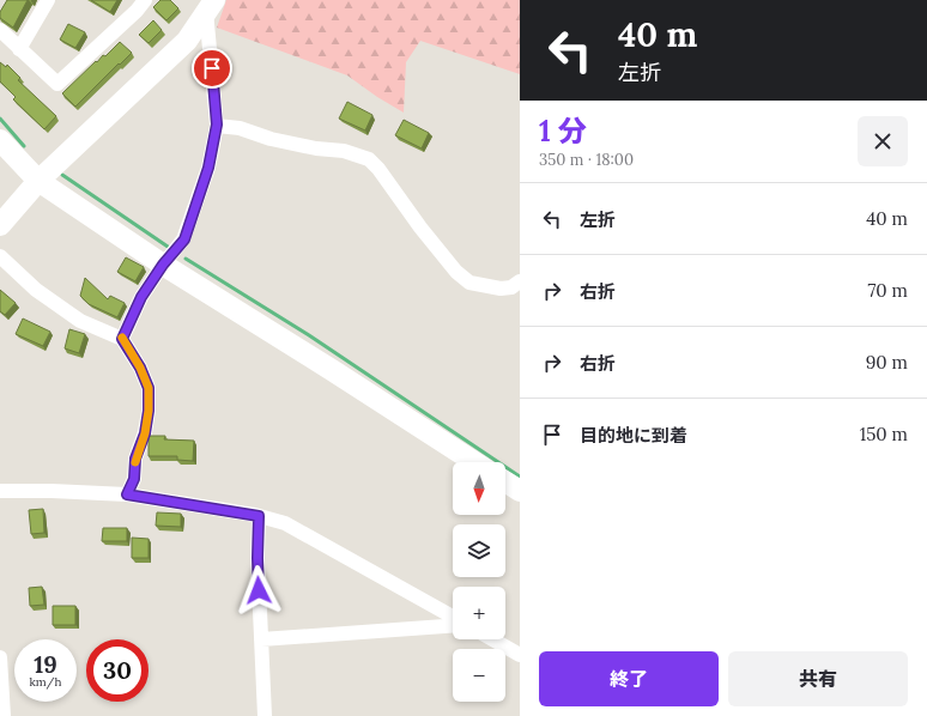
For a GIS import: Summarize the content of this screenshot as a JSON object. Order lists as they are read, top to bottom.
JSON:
{
  "north": "bottom",
  "page": {
    "turn": ["40 m", "左折"],
    "heading": ["1 分", "350 m · 18:00"],
    "list": [
      {
        "name": "左折",
        "value": "40 m"
      },
      {
        "name": "右折",
        "value": "70 m"
      },
      {
        "name": "右折",
        "value": "90 m"
      },
      {
        "name": "目的地に到着",
        "value": "150 m"
      }
    ],
    "map_buttons": ["+", "−"],
    "speed": "19 km/h",
    "limit": "30",
    "buttons": ["終了", "共有"]
  }
}
